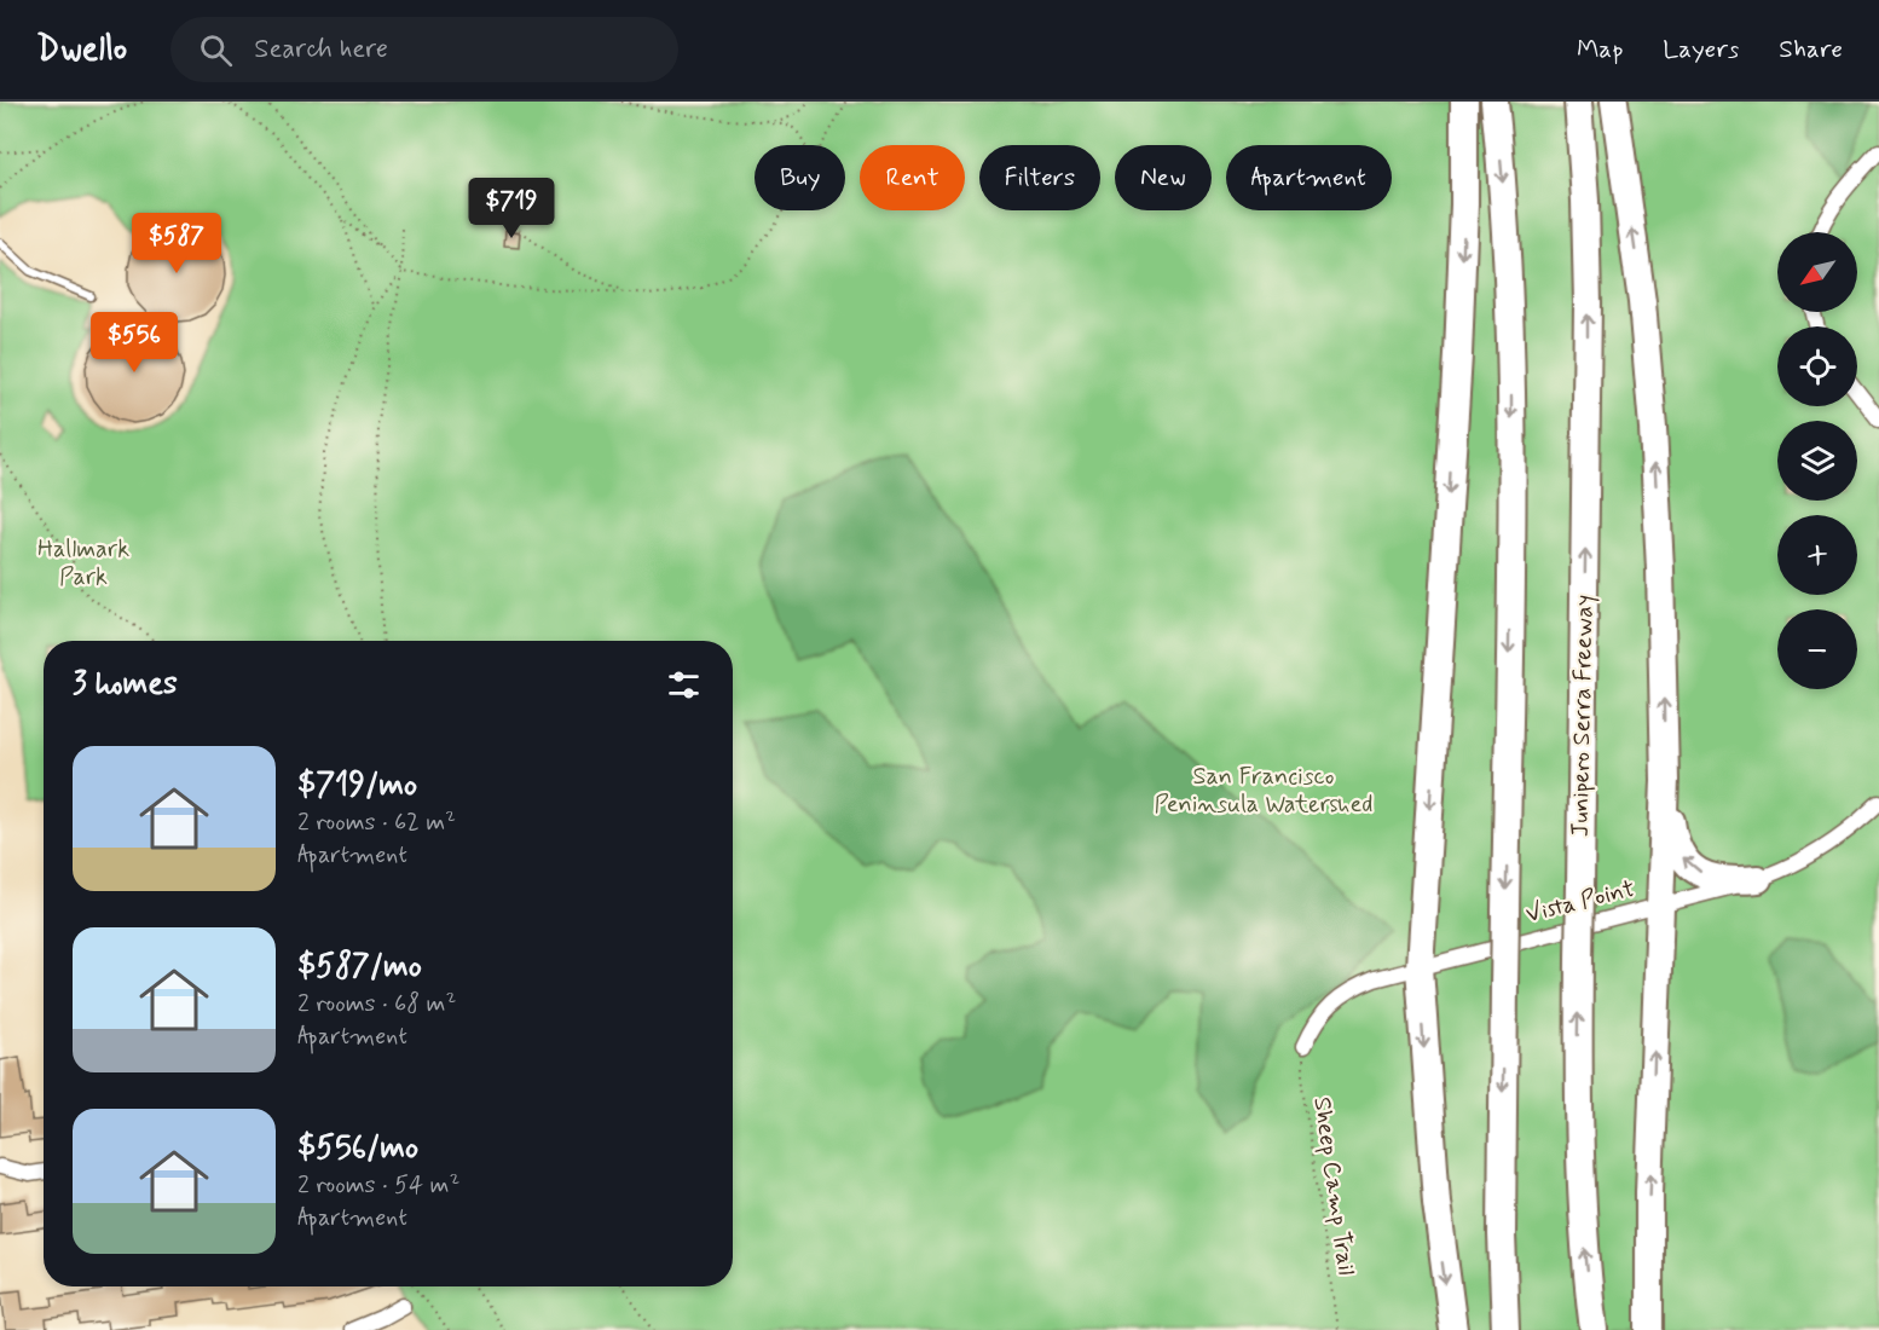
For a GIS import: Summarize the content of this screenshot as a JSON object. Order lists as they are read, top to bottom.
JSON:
{
  "streets": {
    "highway": ["Junipero Serra Freeway"],
    "street": ["Vista Point"],
    "path": ["Sheep Camp Trail"]
  },
  "crossings": [
    ["Vista Point", "Sheep Camp Trail"]
  ],
  "parks": ["Hallmark Park", "San Francisco Peninsula Watershed"],
  "north": "bottom left",
  "page": {
    "header": "Dwello",
    "search": "Search here",
    "nav": ["Map", "Layers", "Share"],
    "chip": [
      "Buy",
      "Rent",
      "Filters",
      "New",
      "Apartment"
    ],
    "price": ["$719", "$587", "$556"],
    "map_buttons": ["+", "−"],
    "heading": "3 homes",
    "list": [
      {
        "name": "$719/mo",
        "note": "2 rooms · 62 m² · Apartment"
      },
      {
        "name": "$587/mo",
        "note": "2 rooms · 68 m² · Apartment"
      },
      {
        "name": "$556/mo",
        "note": "2 rooms · 54 m² · Apartment"
      }
    ]
  }
}
